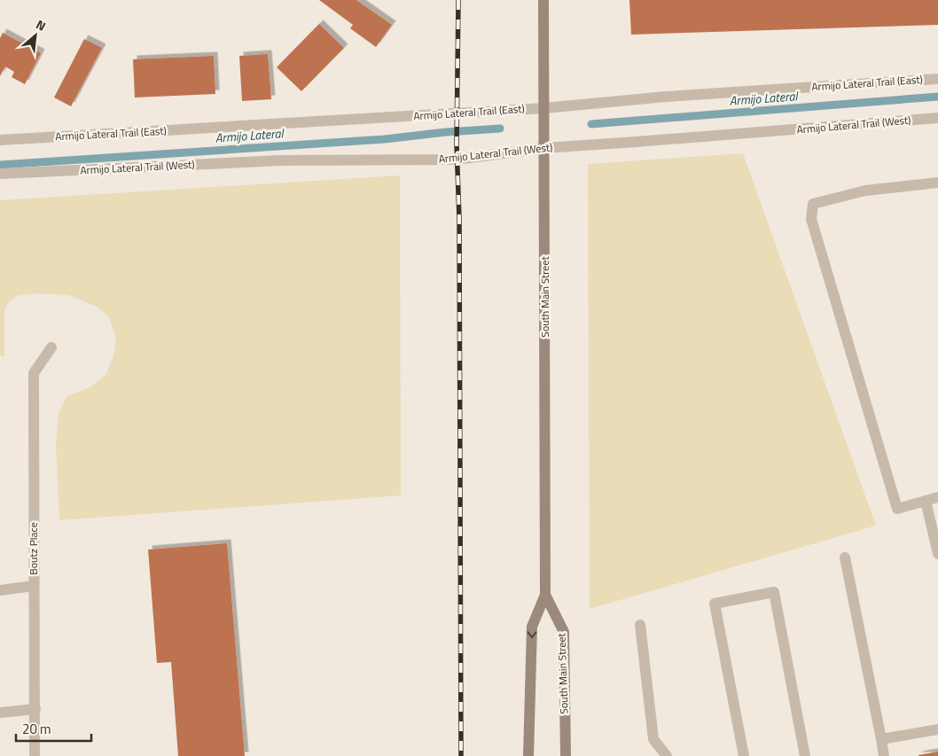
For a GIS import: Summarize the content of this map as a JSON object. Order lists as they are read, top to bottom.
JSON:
{
  "streets": {
    "main road": ["South Main Street"],
    "street": ["Armijo Lateral Trail (East)", "Armijo Lateral Trail (West)", "Boutz Place"]
  },
  "crossings": [
    ["Armijo Lateral Trail (East)", "South Main Street"],
    ["Armijo Lateral Trail (West)", "South Main Street"]
  ],
  "water": ["Armijo Lateral"],
  "scale_bar": "20 m",
  "north": "top right"
}
